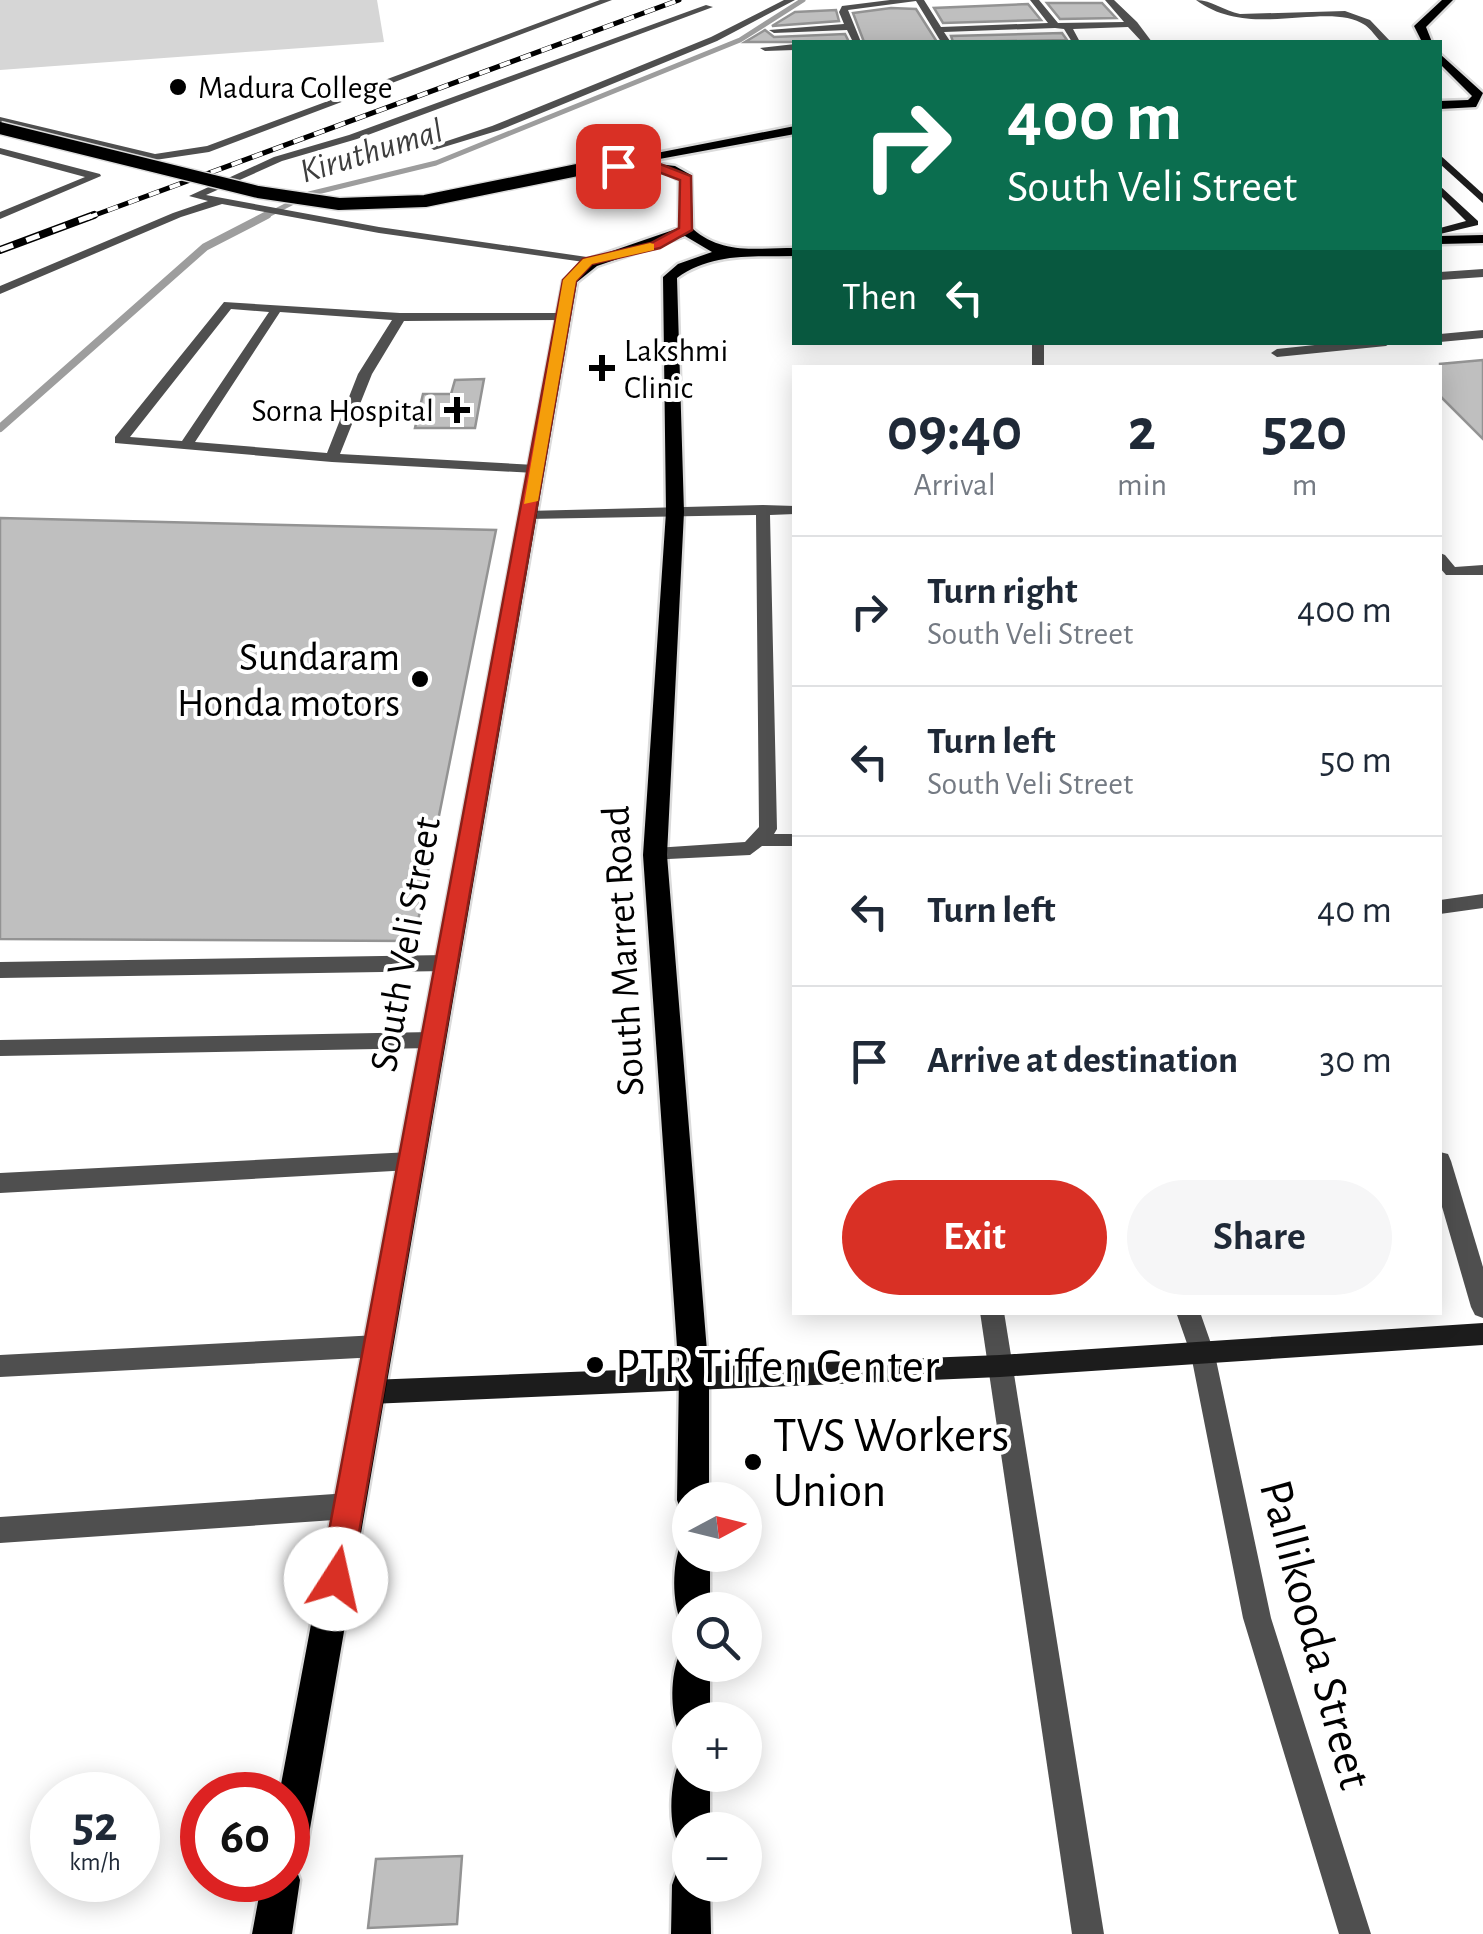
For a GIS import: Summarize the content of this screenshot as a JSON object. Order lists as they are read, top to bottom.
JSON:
{
  "streets": {
    "main road": ["South Veli Street", "South Marret Road"],
    "street": ["Pallikooda Street"]
  },
  "water": ["Kiruthumal"],
  "places": {
    "other": [
      "Madura College",
      "Sundaram Honda motors",
      "PTR Tiffen Center",
      "TVS Workers Union"
    ],
    "health": ["Lakshmi Clinic", "Sorna Hospital"]
  },
  "north": "right",
  "page": {
    "turn": ["400 m", "South Veli Street"],
    "then": "Then",
    "eta": [
      "09:40",
      "Arrival",
      "2",
      "min",
      "520",
      "m"
    ],
    "list": [
      {
        "name": "Turn right",
        "note": "South Veli Street",
        "value": "400 m"
      },
      {
        "name": "Turn left",
        "note": "South Veli Street",
        "value": "50 m"
      },
      {
        "name": "Turn left",
        "value": "40 m"
      },
      {
        "name": "Arrive at destination",
        "value": "30 m"
      }
    ],
    "buttons": ["Exit", "Share"],
    "map_buttons": ["+", "−"],
    "speed": "52 km/h",
    "limit": "60"
  }
}
